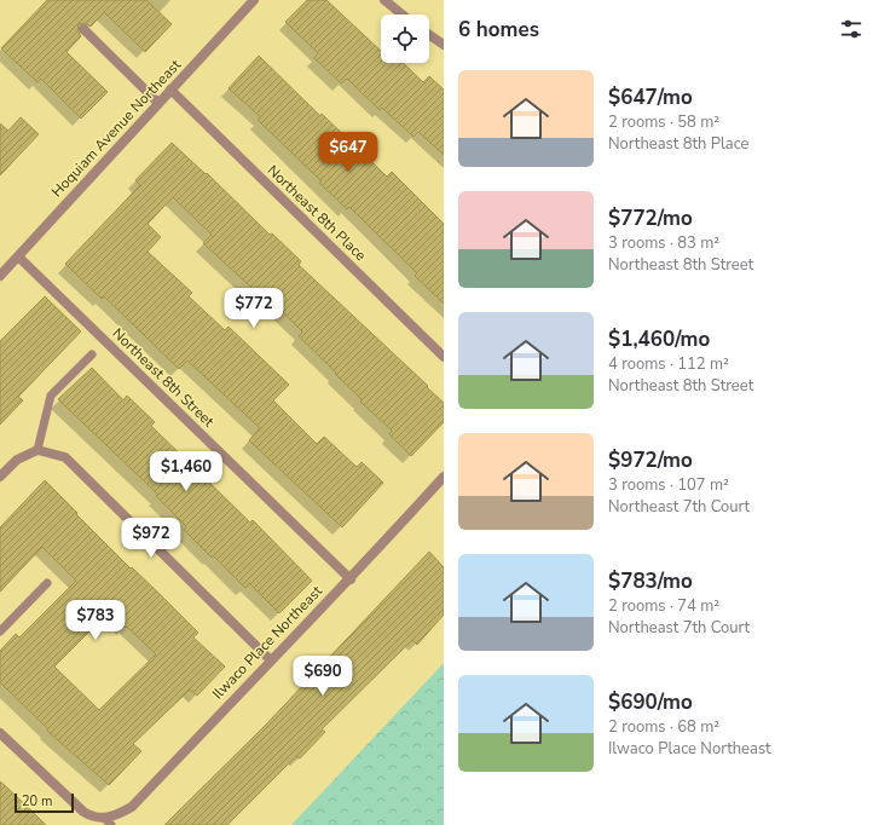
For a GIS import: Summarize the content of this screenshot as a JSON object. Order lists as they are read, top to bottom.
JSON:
{
  "streets": {
    "street": [
      "Hoquiam Avenue Northeast",
      "Northeast 8th Place",
      "Northeast 8th Street",
      "Ilwaco Place Northeast"
    ]
  },
  "crossings": [
    ["Hoquiam Avenue Northeast", "Northeast 8th Place"],
    ["Hoquiam Avenue Northeast", "Northeast 8th Street"],
    ["Northeast 8th Street", "Ilwaco Place Northeast"]
  ],
  "scale_bar": "20 m",
  "page": {
    "heading": "6 homes",
    "list": [
      {
        "name": "$647/mo",
        "note": "2 rooms · 58 m² · Northeast 8th Place"
      },
      {
        "name": "$772/mo",
        "note": "3 rooms · 83 m² · Northeast 8th Street"
      },
      {
        "name": "$1,460/mo",
        "note": "4 rooms · 112 m² · Northeast 8th Street"
      },
      {
        "name": "$972/mo",
        "note": "3 rooms · 107 m² · Northeast 7th Court"
      },
      {
        "name": "$783/mo",
        "note": "2 rooms · 74 m² · Northeast 7th Court"
      },
      {
        "name": "$690/mo",
        "note": "2 rooms · 68 m² · Ilwaco Place Northeast"
      }
    ],
    "price": [
      "$647",
      "$772",
      "$1,460",
      "$972",
      "$783",
      "$690"
    ],
    "scale": "20 m"
  }
}
